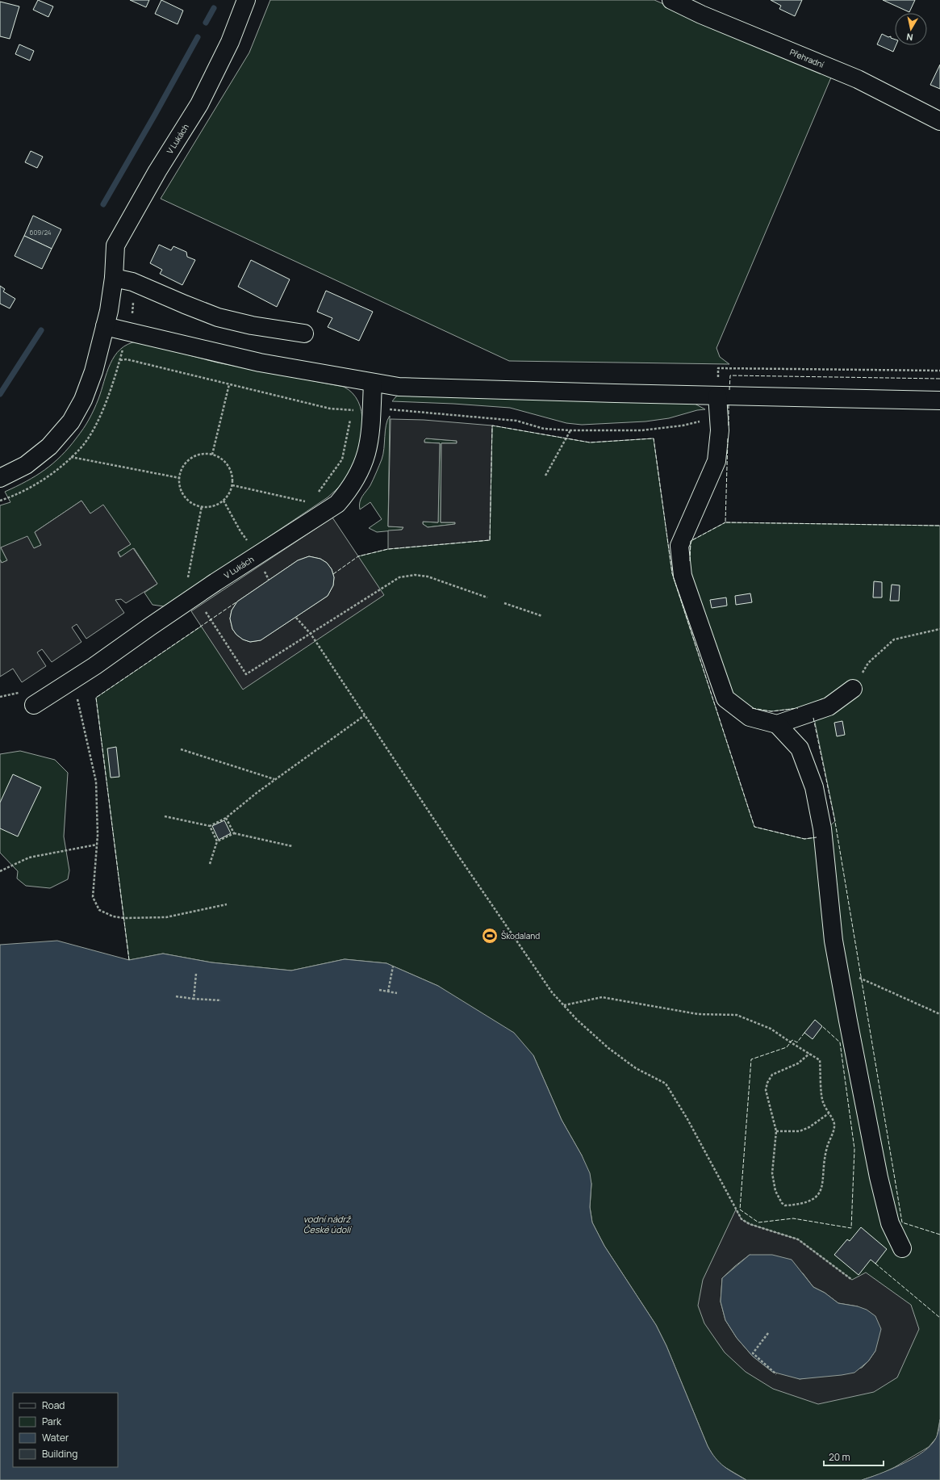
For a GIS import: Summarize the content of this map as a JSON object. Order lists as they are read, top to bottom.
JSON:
{
  "streets": {
    "street": ["Přehradní", "V Lukách"]
  },
  "water": ["vodní nádrž České údolí"],
  "places": {
    "sports": ["Škodaland"]
  },
  "house_numbers": ["609/24"],
  "legend": [
    "Road",
    "Park",
    "Water",
    "Building"
  ],
  "scale_bar": "20 m",
  "north": "bottom"
}
